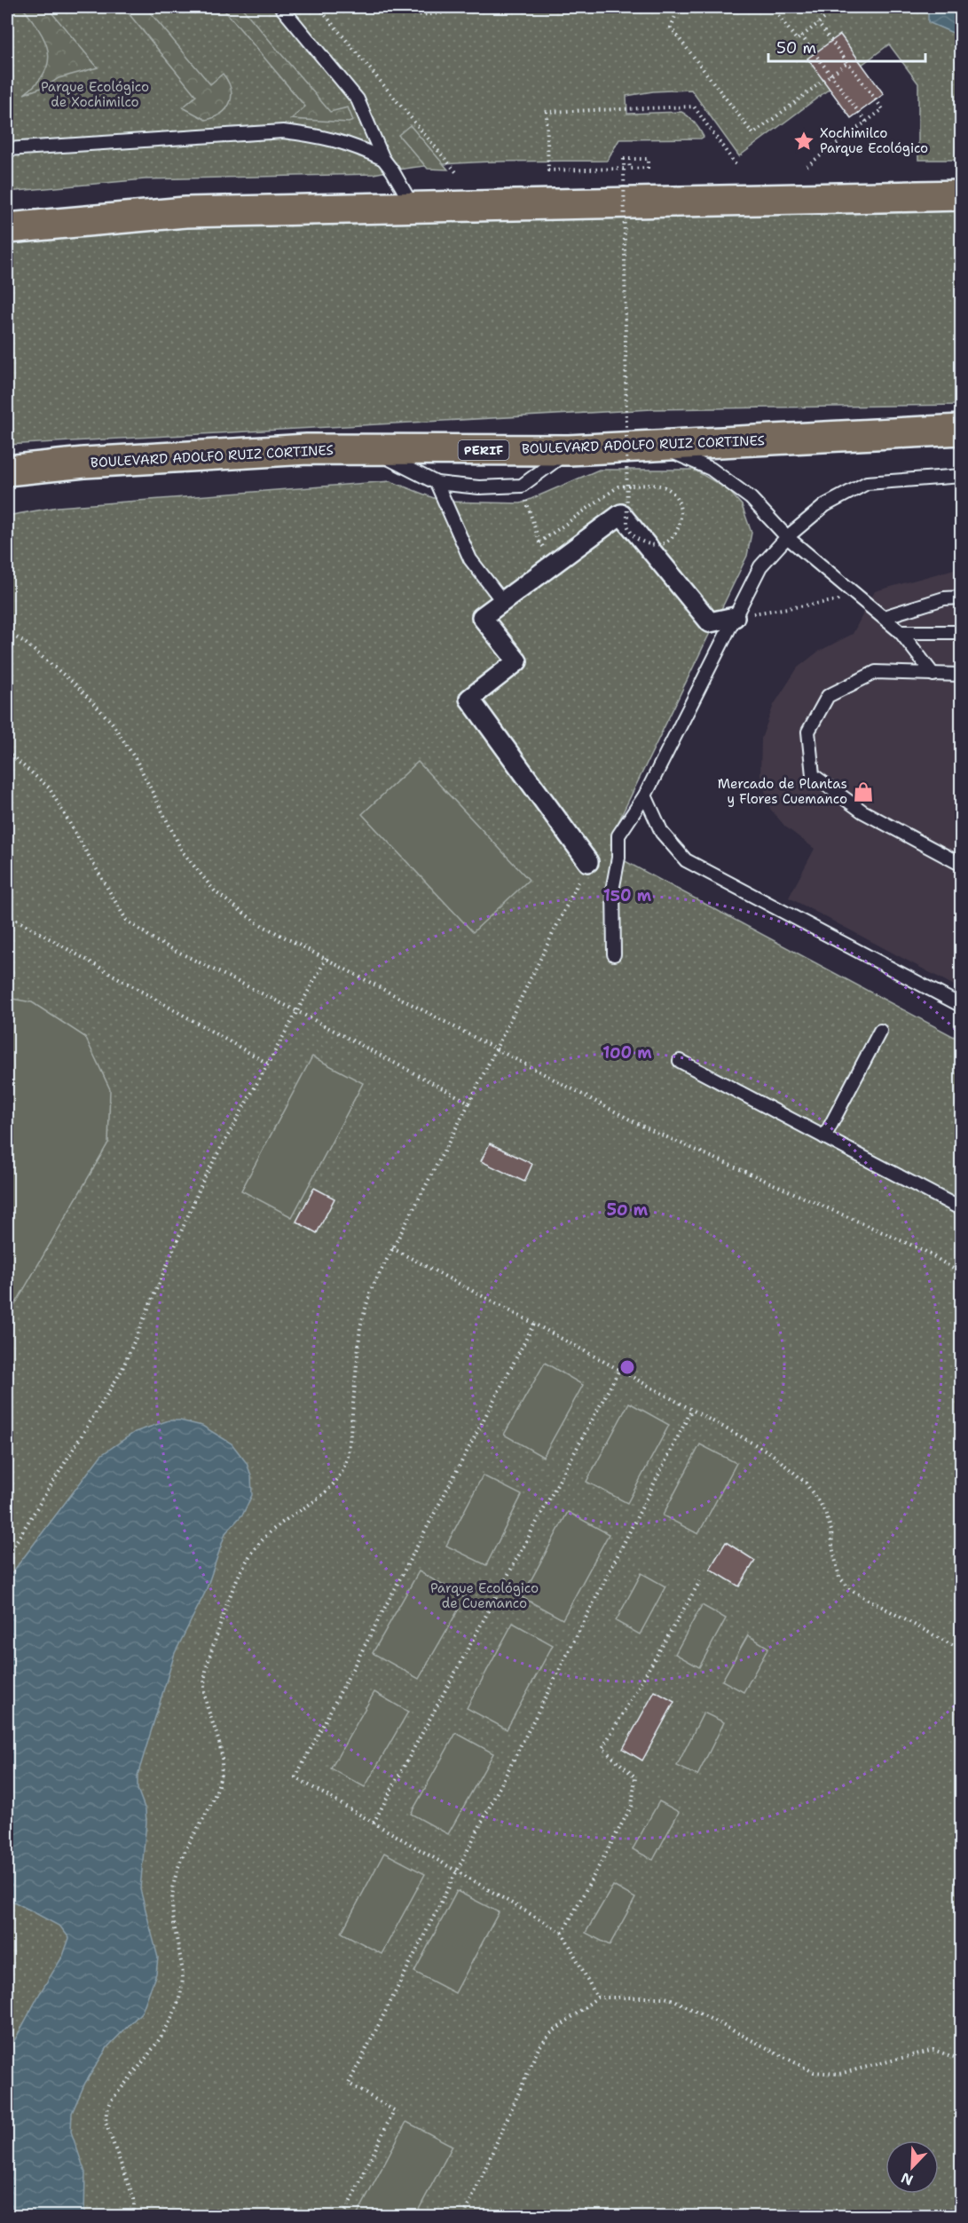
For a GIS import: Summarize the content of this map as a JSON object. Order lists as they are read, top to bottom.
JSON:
{
  "streets": {
    "highway": ["BOULEVARD ADOLFO RUIZ CORTINES", "PERIF"]
  },
  "parks": ["Parque Ecológico de Xochimilco", "Parque Ecológico de Cuemanco"],
  "places": {
    "place": ["Xochimilco Parque Ecológico"],
    "shop": ["Mercado de Plantas y Flores Cuemanco"]
  },
  "scale_bar": "50 m",
  "north": "bottom left",
  "rings": ["150 m", "100 m", "50 m"]
}
